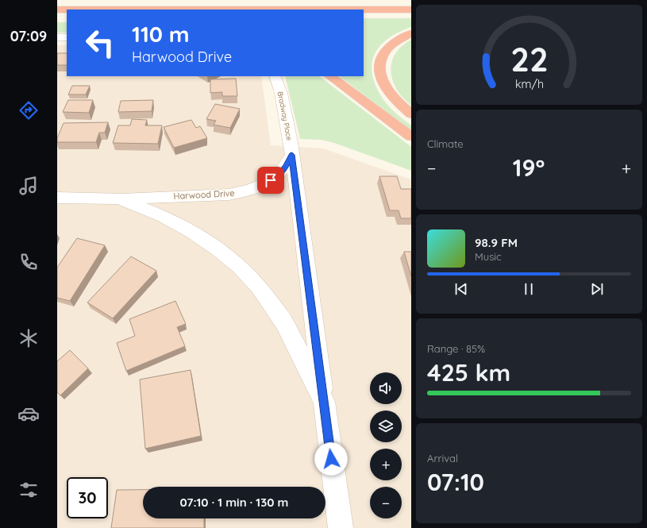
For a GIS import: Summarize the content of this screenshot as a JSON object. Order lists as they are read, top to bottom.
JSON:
{
  "streets": {
    "street": ["Bradway Place", "Harwood Drive"]
  },
  "crossings": [
    ["Bradway Place", "Harwood Drive"]
  ],
  "page": {
    "tabs": "07:09",
    "turn": ["110 m", "Harwood Drive"],
    "tile": [
      "Climate",
      ["Range · 85%", "425 km"],
      ["Arrival", "07:10"]
    ],
    "heat": ["−", "19°", "+"],
    "song": ["98.9 FM", "Music"],
    "map_buttons": ["+", "−"],
    "limit": "30",
    "trip": "07:10 · 1 min · 130 m",
    "gauge": ["22", "km/h"]
  }
}
